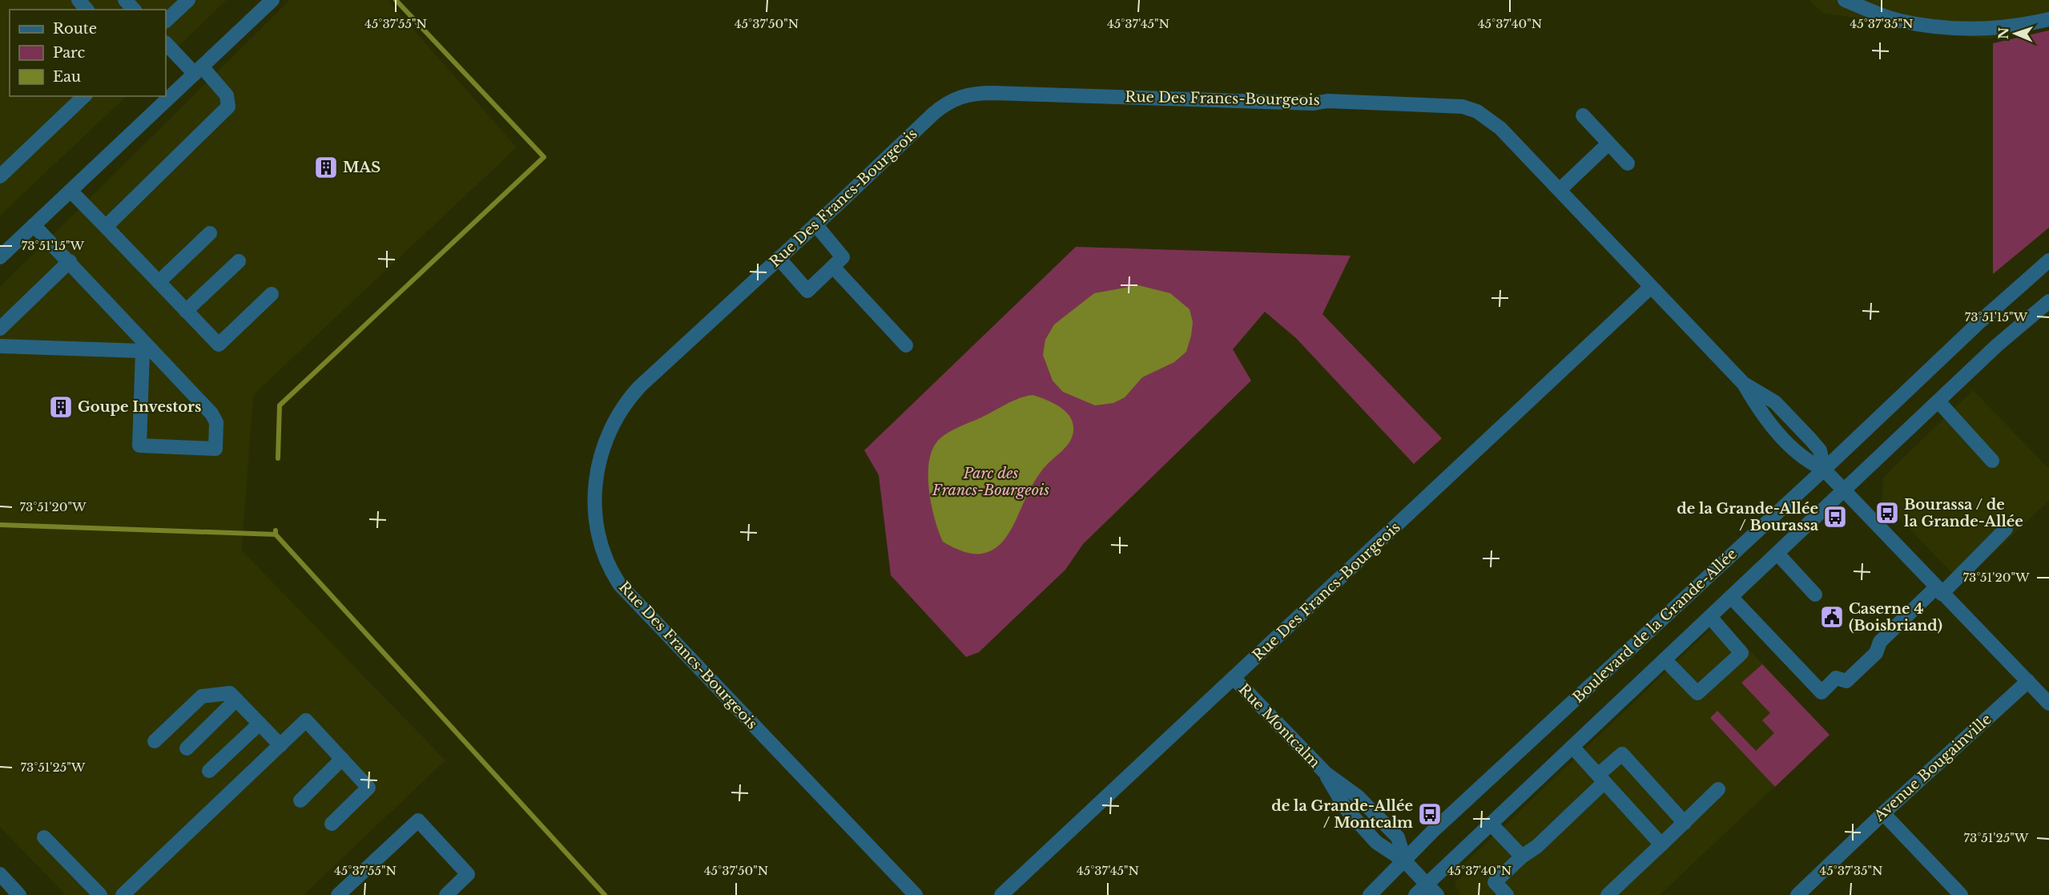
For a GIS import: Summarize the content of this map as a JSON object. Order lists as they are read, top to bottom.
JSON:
{
  "streets": {
    "street": [
      "Rue Des Francs-Bourgeois",
      "Boulevard de la Grande-Allée",
      "Rue Montcalm",
      "Avenue Bougainville"
    ]
  },
  "crossings": [
    ["Rue Des Francs-Bourgeois", "Boulevard de la Grande-Allée"],
    ["Rue Des Francs-Bourgeois", "Rue Montcalm"],
    ["Rue Des Francs-Bourgeois", "Avenue Bougainville"],
    ["Boulevard de la Grande-Allée", "Rue Montcalm"]
  ],
  "parks": ["Parc des Francs-Bourgeois"],
  "places": {
    "building": ["MAS", "Goupe Investors"],
    "bus stop": ["Bourassa / de la Grande-Allée", "de la Grande-Allée / Bourassa", "de la Grande-Allée / Montcalm"],
    "public building": ["Caserne 4 (Boisbriand)"]
  },
  "legend": ["Route", "Parc", "Eau"],
  "north": "left",
  "coordinates": [
    "45°37'55\"N",
    "45°37'50\"N",
    "45°37'45\"N",
    "45°37'40\"N",
    "45°37'35\"N",
    "73°51'15\"W",
    "73°51'20\"W",
    "73°51'25\"W"
  ]
}
